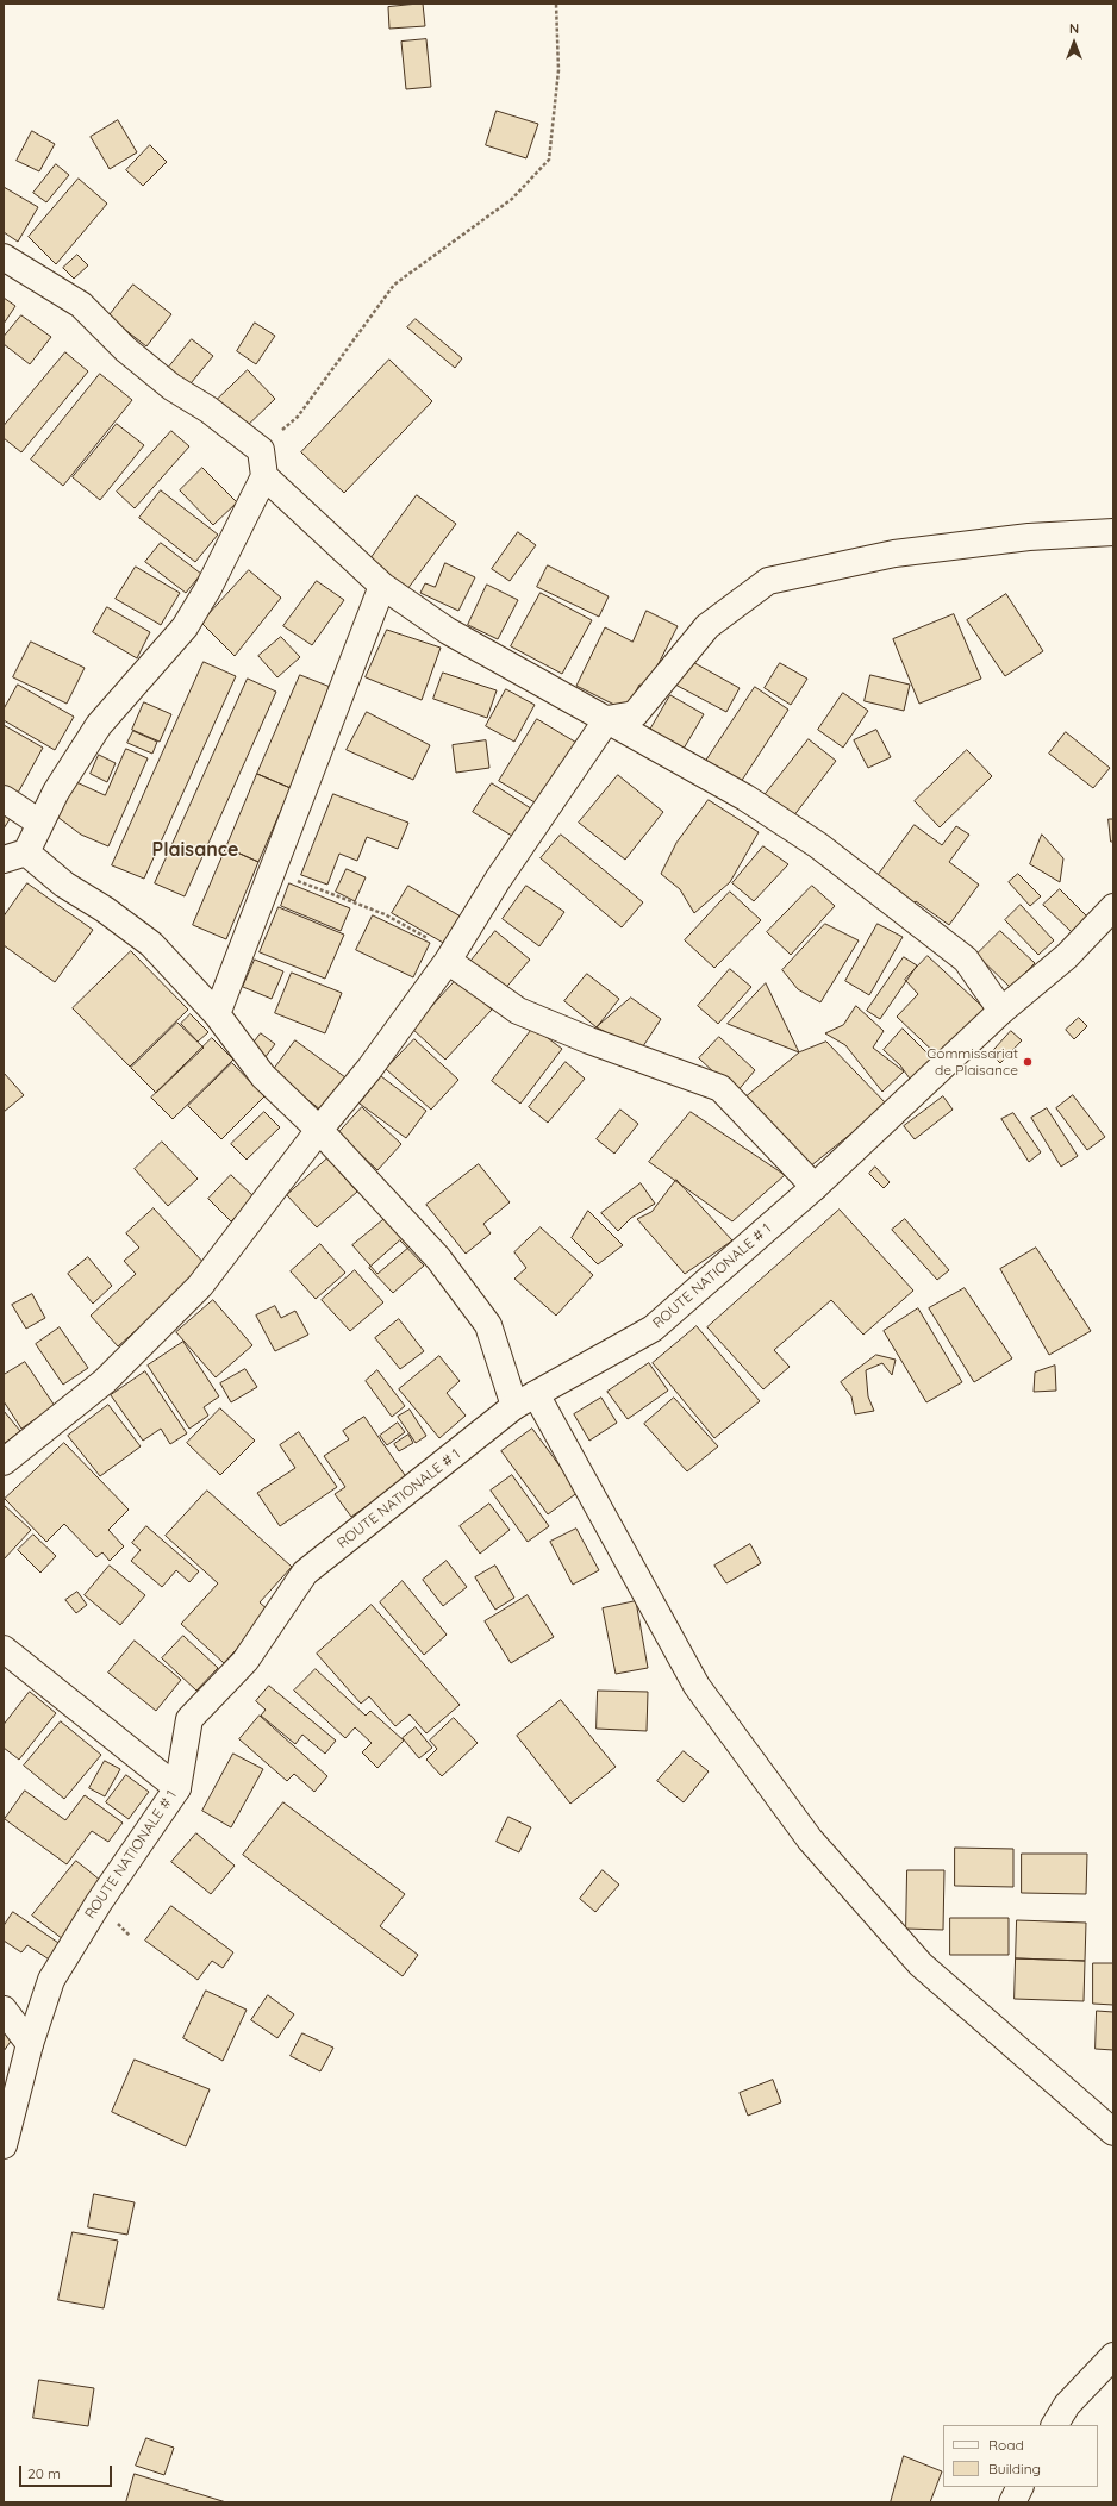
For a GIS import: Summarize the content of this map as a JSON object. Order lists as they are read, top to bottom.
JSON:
{
  "streets": {
    "street": ["ROUTE NATIONALE # 1"]
  },
  "districts": ["Plaisance"],
  "places": ["Commissariat de Plaisance"],
  "legend": ["Road", "Building"],
  "scale_bar": "20 m",
  "north": "top"
}
